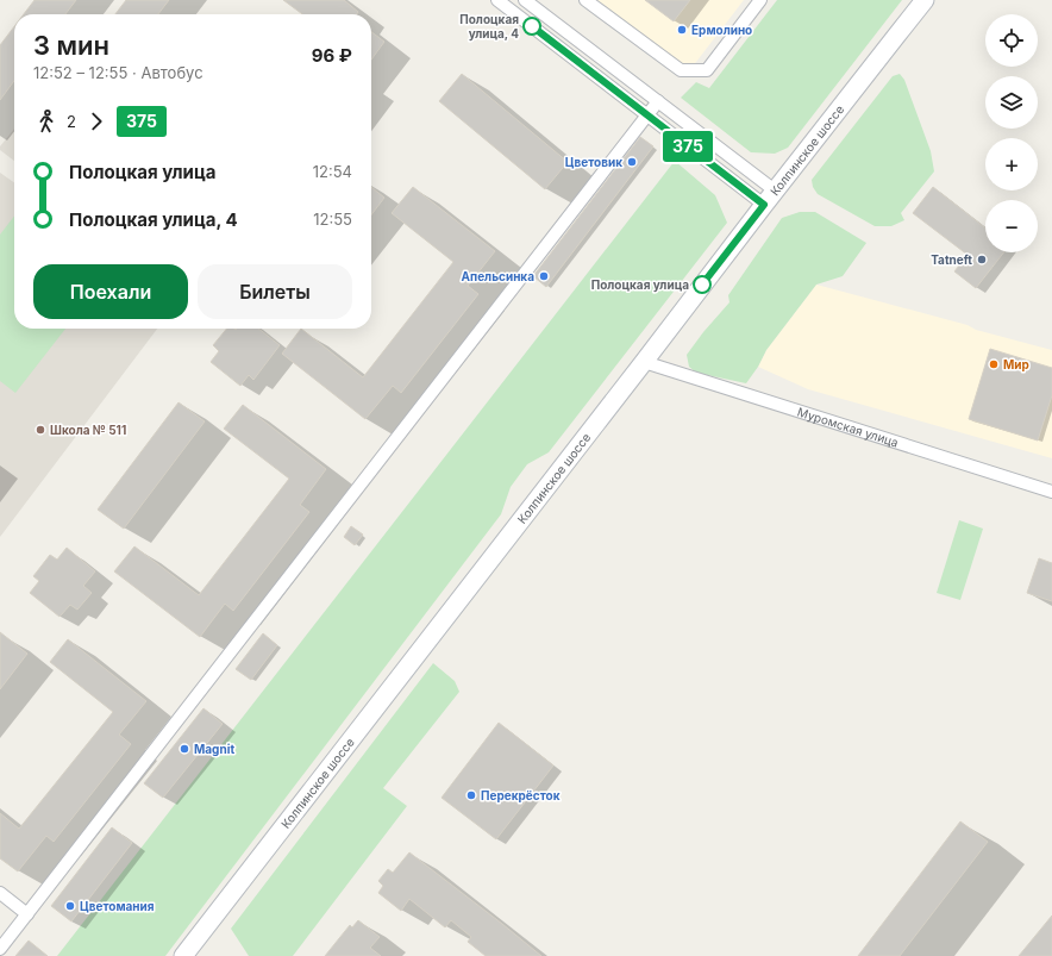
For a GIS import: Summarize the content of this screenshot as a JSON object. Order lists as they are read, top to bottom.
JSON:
{
  "streets": {
    "main road": ["Колпинское шоссе"],
    "street": ["Муромская улица"]
  },
  "crossings": [
    ["Колпинское шоссе", "Муромская улица"]
  ],
  "places": [
    "Полоцкая улица, 4",
    "Ермолино",
    "Цветовик",
    "Tatneft",
    "Апельсинка",
    "Полоцкая улица",
    "Мир",
    "Школа № 511",
    "Magnit",
    "Перекрёсток",
    "Цветомания"
  ],
  "lines": ["bus line 375"],
  "page": {
    "on_map": "375",
    "map_buttons": ["+", "−"],
    "heading": ["3 мин", "12:52 – 12:55 · Автобус", "96 ₽"],
    "legs": ["2", "375"],
    "list": [
      {
        "name": "Полоцкая улица",
        "value": "12:54"
      },
      {
        "name": "Полоцкая улица, 4",
        "value": "12:55"
      }
    ],
    "buttons": ["Поехали", "Билеты"]
  }
}
